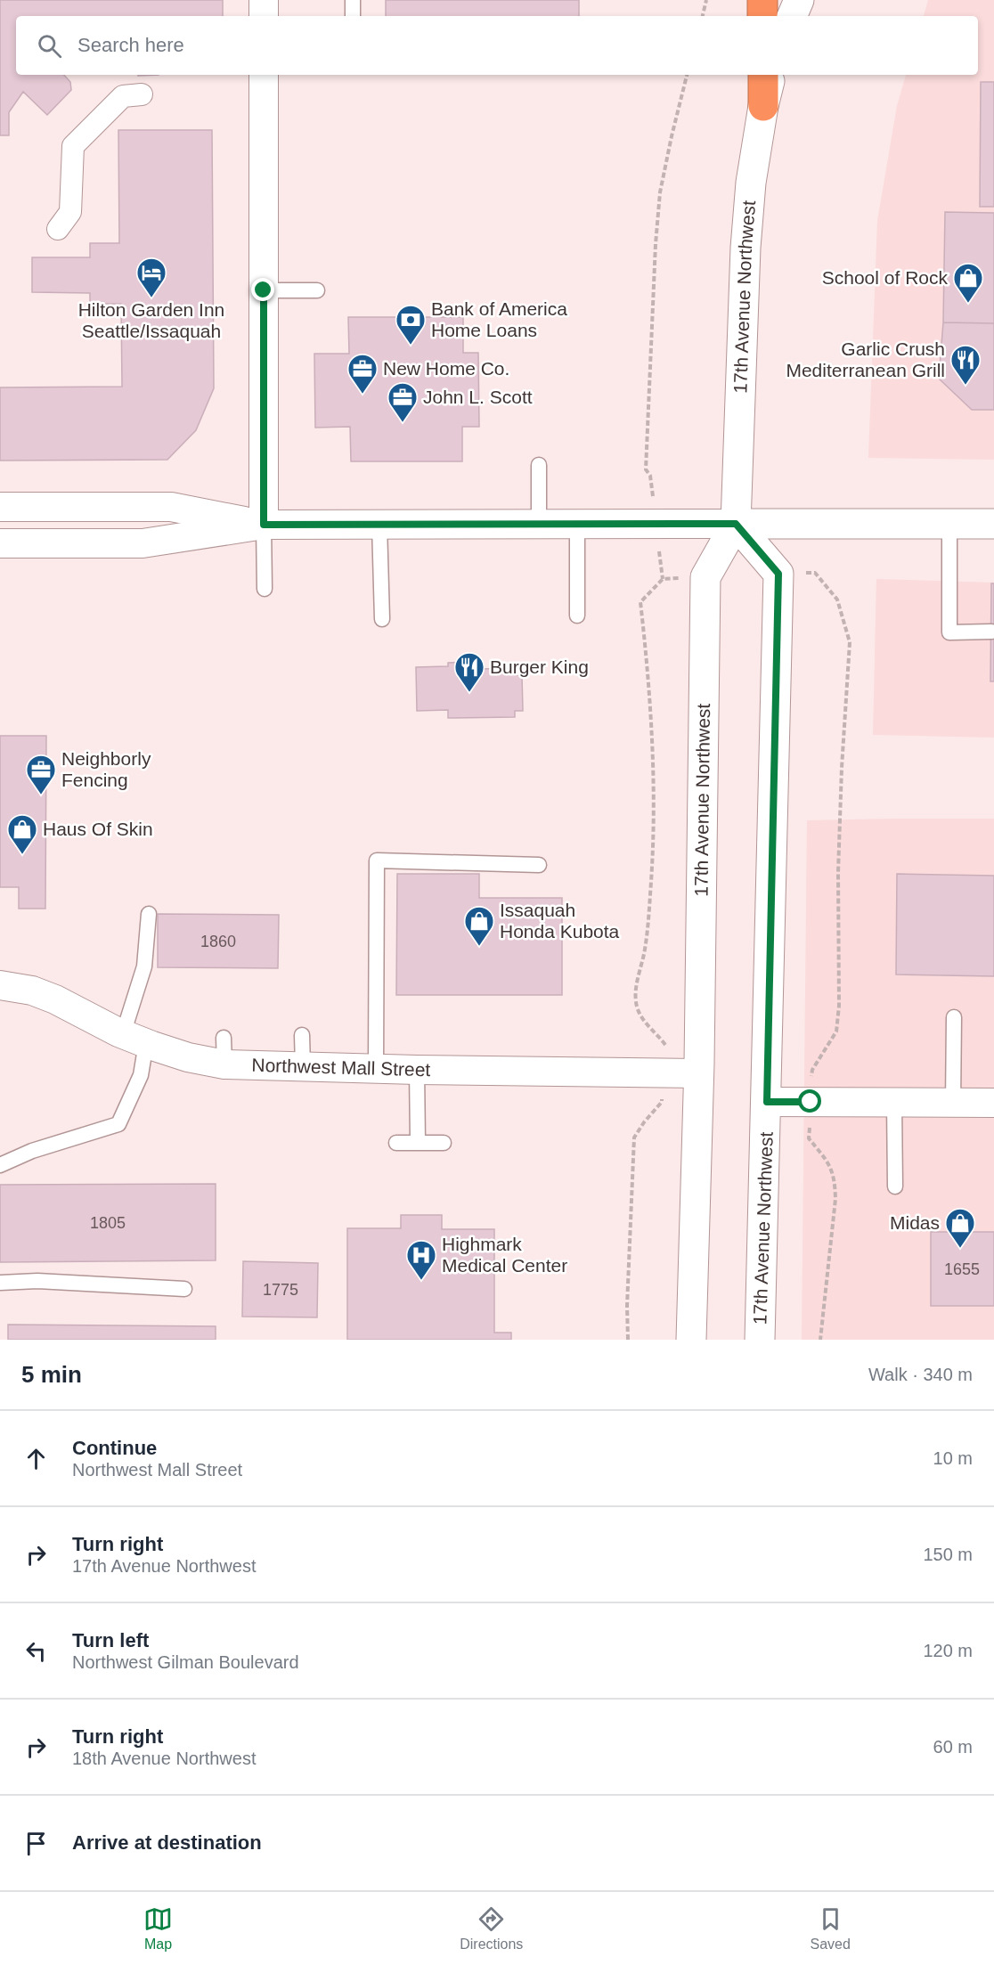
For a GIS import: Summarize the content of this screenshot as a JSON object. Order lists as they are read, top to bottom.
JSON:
{
  "streets": {
    "main road": ["17th Avenue Northwest"],
    "street": ["Northwest Mall Street"]
  },
  "crossings": [
    ["17th Avenue Northwest", "Northwest Mall Street"]
  ],
  "places": {
    "hotel": ["Hilton Garden Inn Seattle/Issaquah"],
    "shop": [
      "School of Rock",
      "Haus Of Skin",
      "Issaquah Honda Kubota",
      "Midas"
    ],
    "bank": ["Bank of America Home Loans"],
    "restaurant": ["Garlic Crush Mediterranean Grill", "Burger King"],
    "office": ["New Home Co.", "John L. Scott", "Neighborly Fencing"],
    "hospital": ["Highmark Medical Center"]
  },
  "house_numbers": [
    "1860",
    "1805",
    "1655",
    "1775"
  ],
  "page": {
    "search": "Search here",
    "heading": ["5 min", "Walk · 340 m"],
    "list": [
      ["Continue", "Northwest Mall Street", "10 m"],
      ["Turn right", "17th Avenue Northwest", "150 m"],
      ["Turn left", "Northwest Gilman Boulevard", "120 m"],
      ["Turn right", "18th Avenue Northwest", "60 m"],
      "Arrive at destination"
    ],
    "nav": ["Map", "Directions", "Saved"]
  }
}
